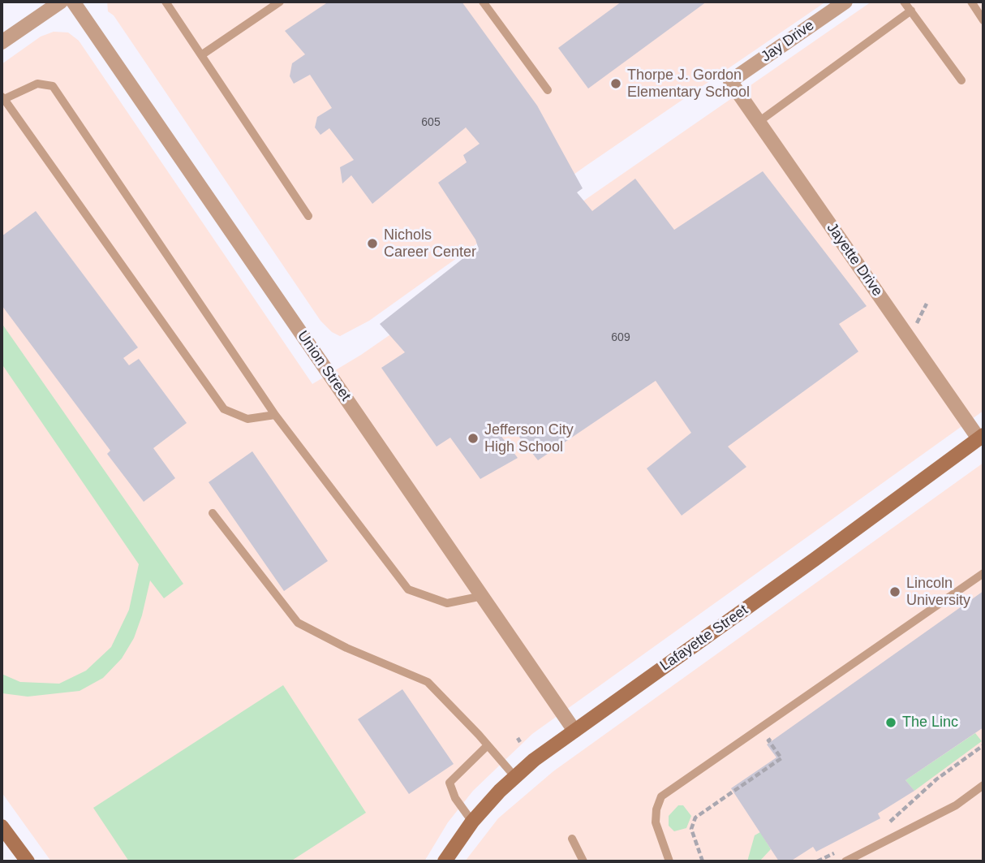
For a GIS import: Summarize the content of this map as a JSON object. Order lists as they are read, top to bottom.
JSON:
{
  "streets": {
    "main road": ["Lafayette Street"],
    "street": ["Jay Drive", "Jayette Drive", "Union Street"]
  },
  "crossings": [
    ["Jay Drive", "Jayette Drive"],
    ["Jayette Drive", "Lafayette Street"],
    ["Union Street", "Lafayette Street"]
  ],
  "places": [
    "Thorpe J. Gordon Elementary School",
    "Nichols Career Center",
    "Jefferson City High School",
    "Lincoln University",
    "The Linc"
  ],
  "house_numbers": ["605", "609"]
}
